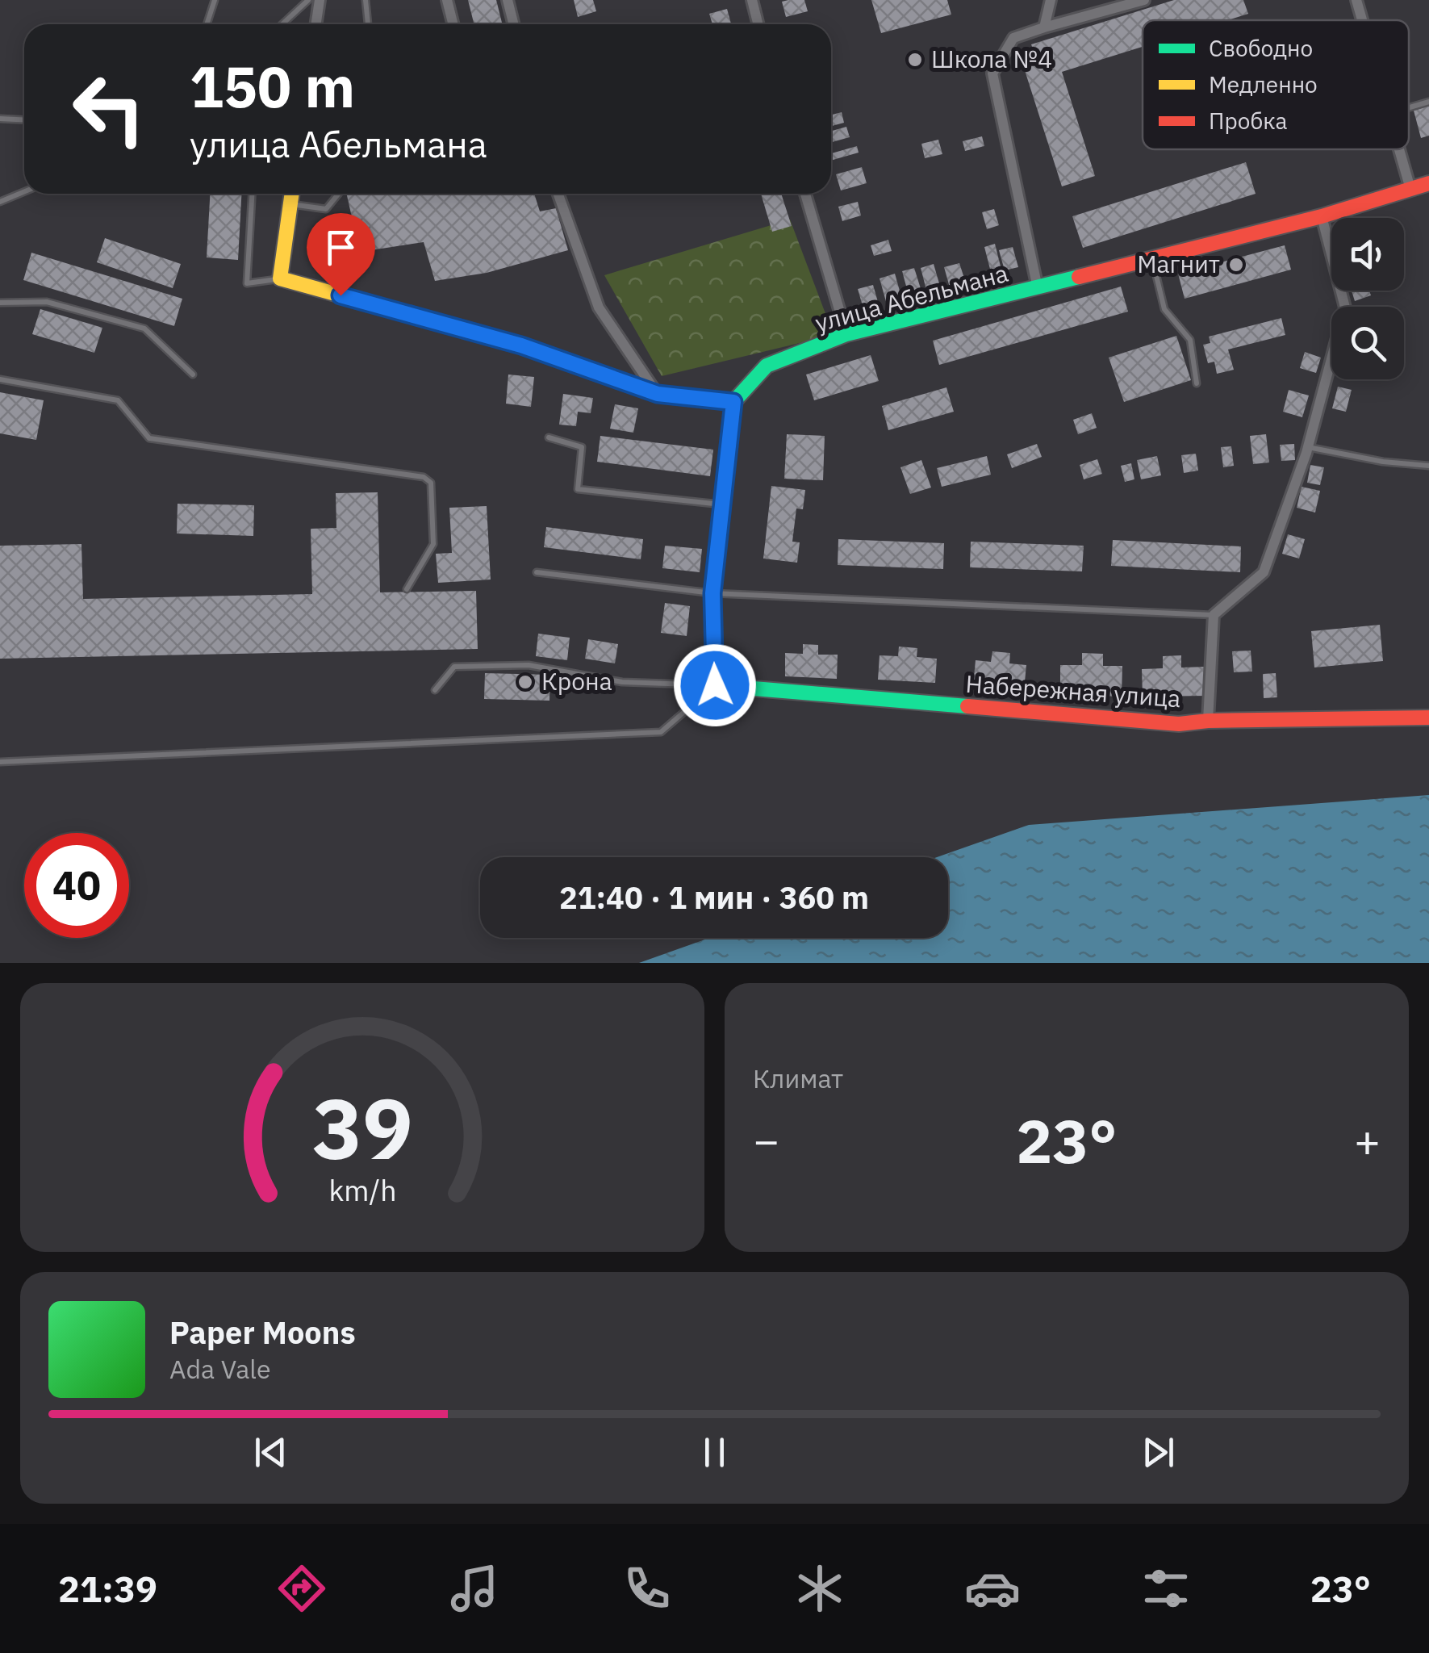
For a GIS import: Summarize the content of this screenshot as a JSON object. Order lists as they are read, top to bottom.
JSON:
{
  "streets": {
    "street": ["улица Абельмана", "Набережная улица"]
  },
  "places": ["Школа №4", "Магнит", "Крона"],
  "legend": ["Свободно", "Медленно", "Пробка"],
  "page": {
    "turn": ["150 m", "улица Абельмана"],
    "limit": "40",
    "trip": "21:40 · 1 мин · 360 m",
    "tile": "Климат",
    "heat": ["−", "23°", "+"],
    "song": ["Paper Moons", "Ada Vale"],
    "tabs": ["21:39", "23°"],
    "gauge": ["39", "km/h"]
  }
}
